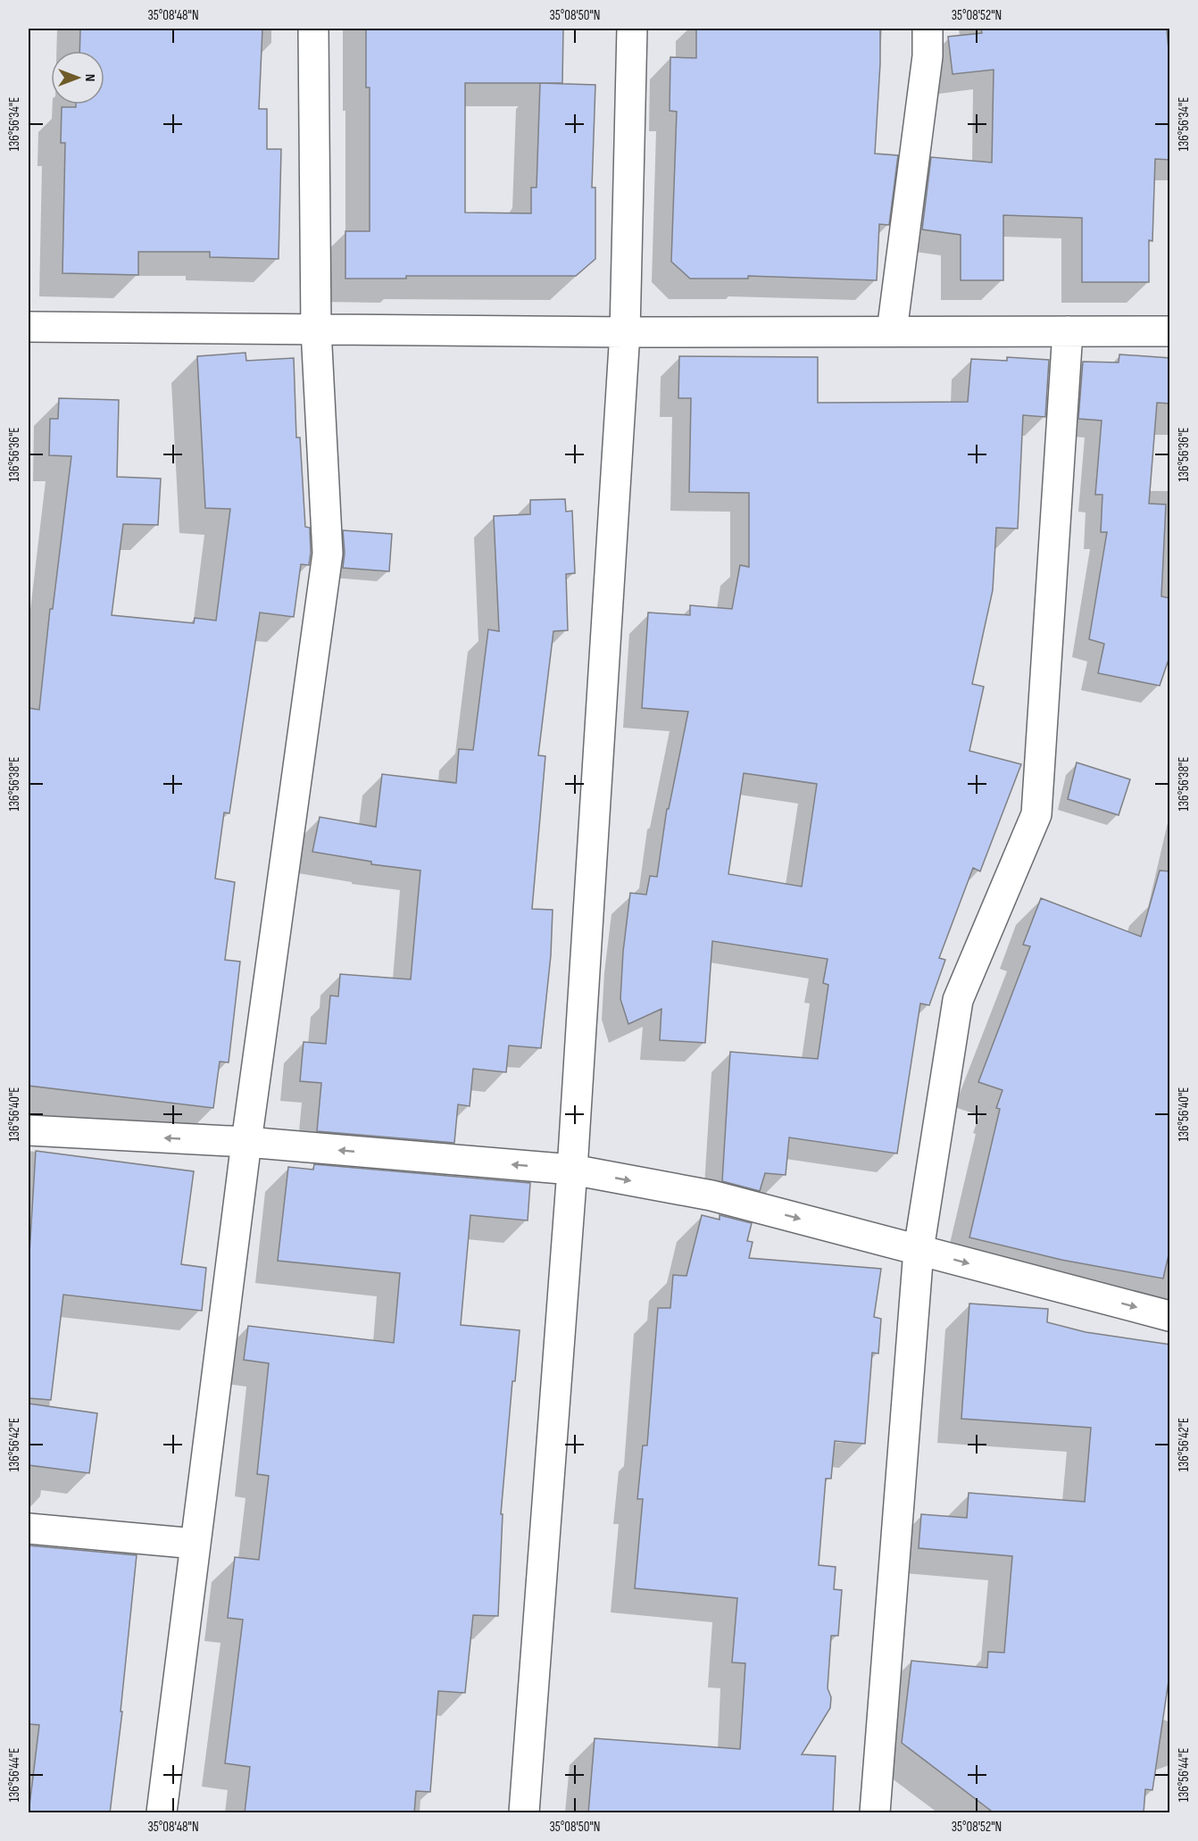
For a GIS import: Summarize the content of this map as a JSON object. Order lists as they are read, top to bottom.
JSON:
{
  "north": "right",
  "coordinates": [
    "35°08'48\"N",
    "35°08'50\"N",
    "35°08'52\"N",
    "136°56'34\"E",
    "136°56'36\"E",
    "136°56'38\"E",
    "136°56'40\"E",
    "136°56'42\"E",
    "136°56'44\"E"
  ]
}
